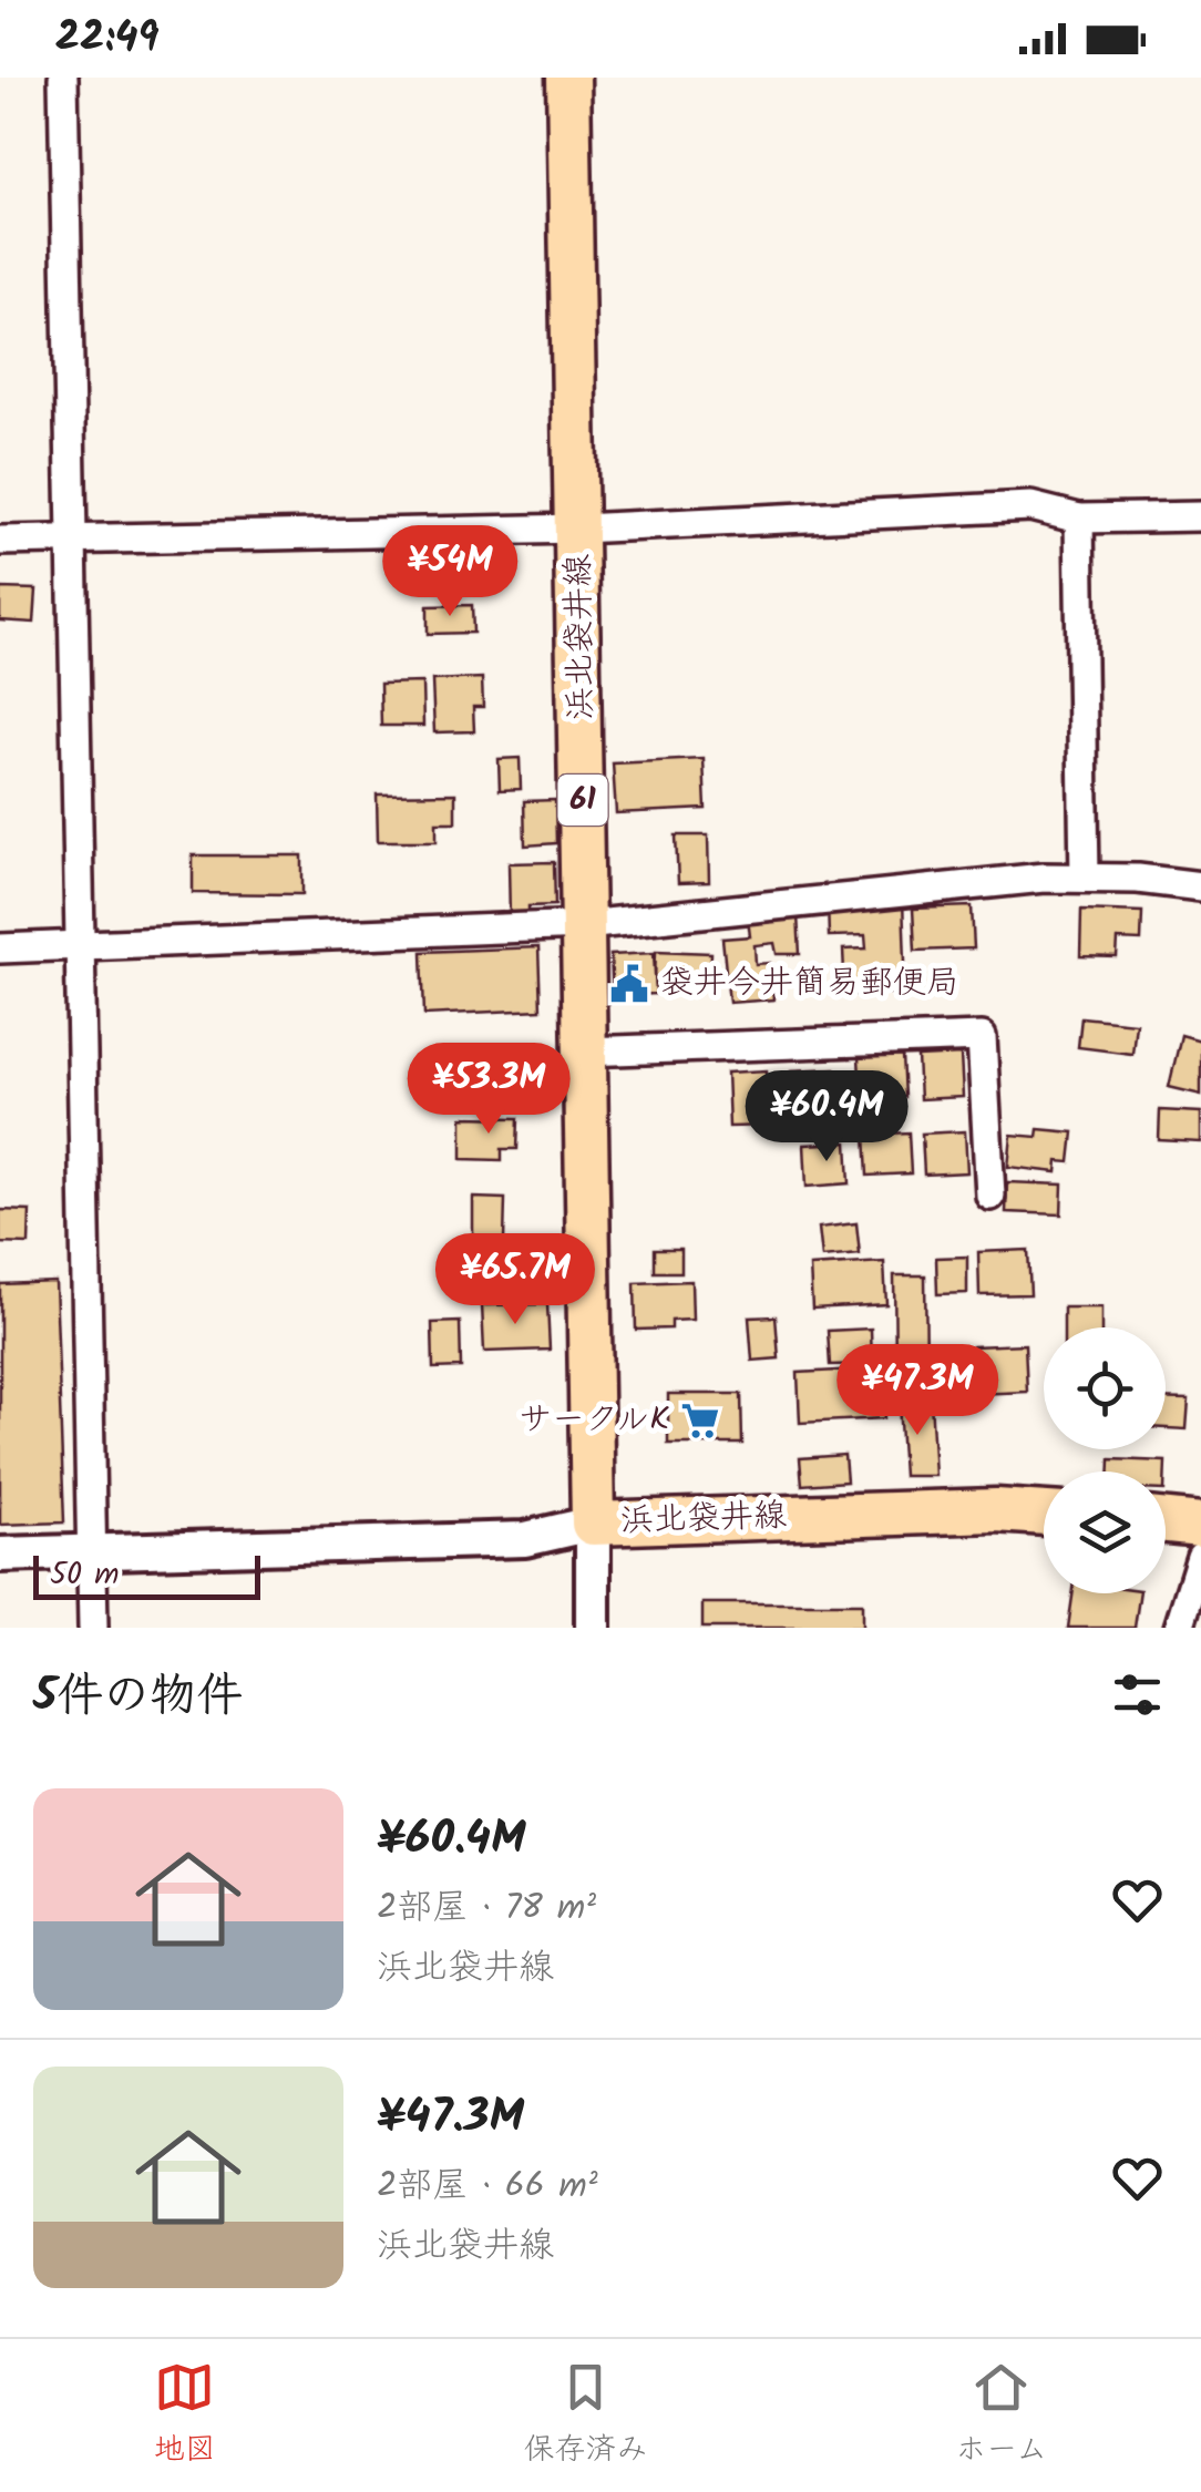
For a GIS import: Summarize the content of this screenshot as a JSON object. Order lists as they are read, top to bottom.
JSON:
{
  "streets": {
    "main road": ["浜北袋井線", "61"]
  },
  "places": {
    "public building": ["袋井今井簡易郵便局"],
    "supermarket": ["サークルK"]
  },
  "scale_bar": "50 m",
  "page": {
    "status": "22:49",
    "price": [
      "¥54M",
      "¥53.3M",
      "¥60.4M",
      "¥65.7M",
      "¥47.3M"
    ],
    "scale": "50 m",
    "heading": "5件の物件",
    "list": [
      {
        "name": "¥60.4M",
        "note": "2部屋 · 78 m² · 浜北袋井線"
      },
      {
        "name": "¥47.3M",
        "note": "2部屋 · 66 m² · 浜北袋井線"
      }
    ],
    "tabs": ["地図", "保存済み", "ホーム"]
  }
}
